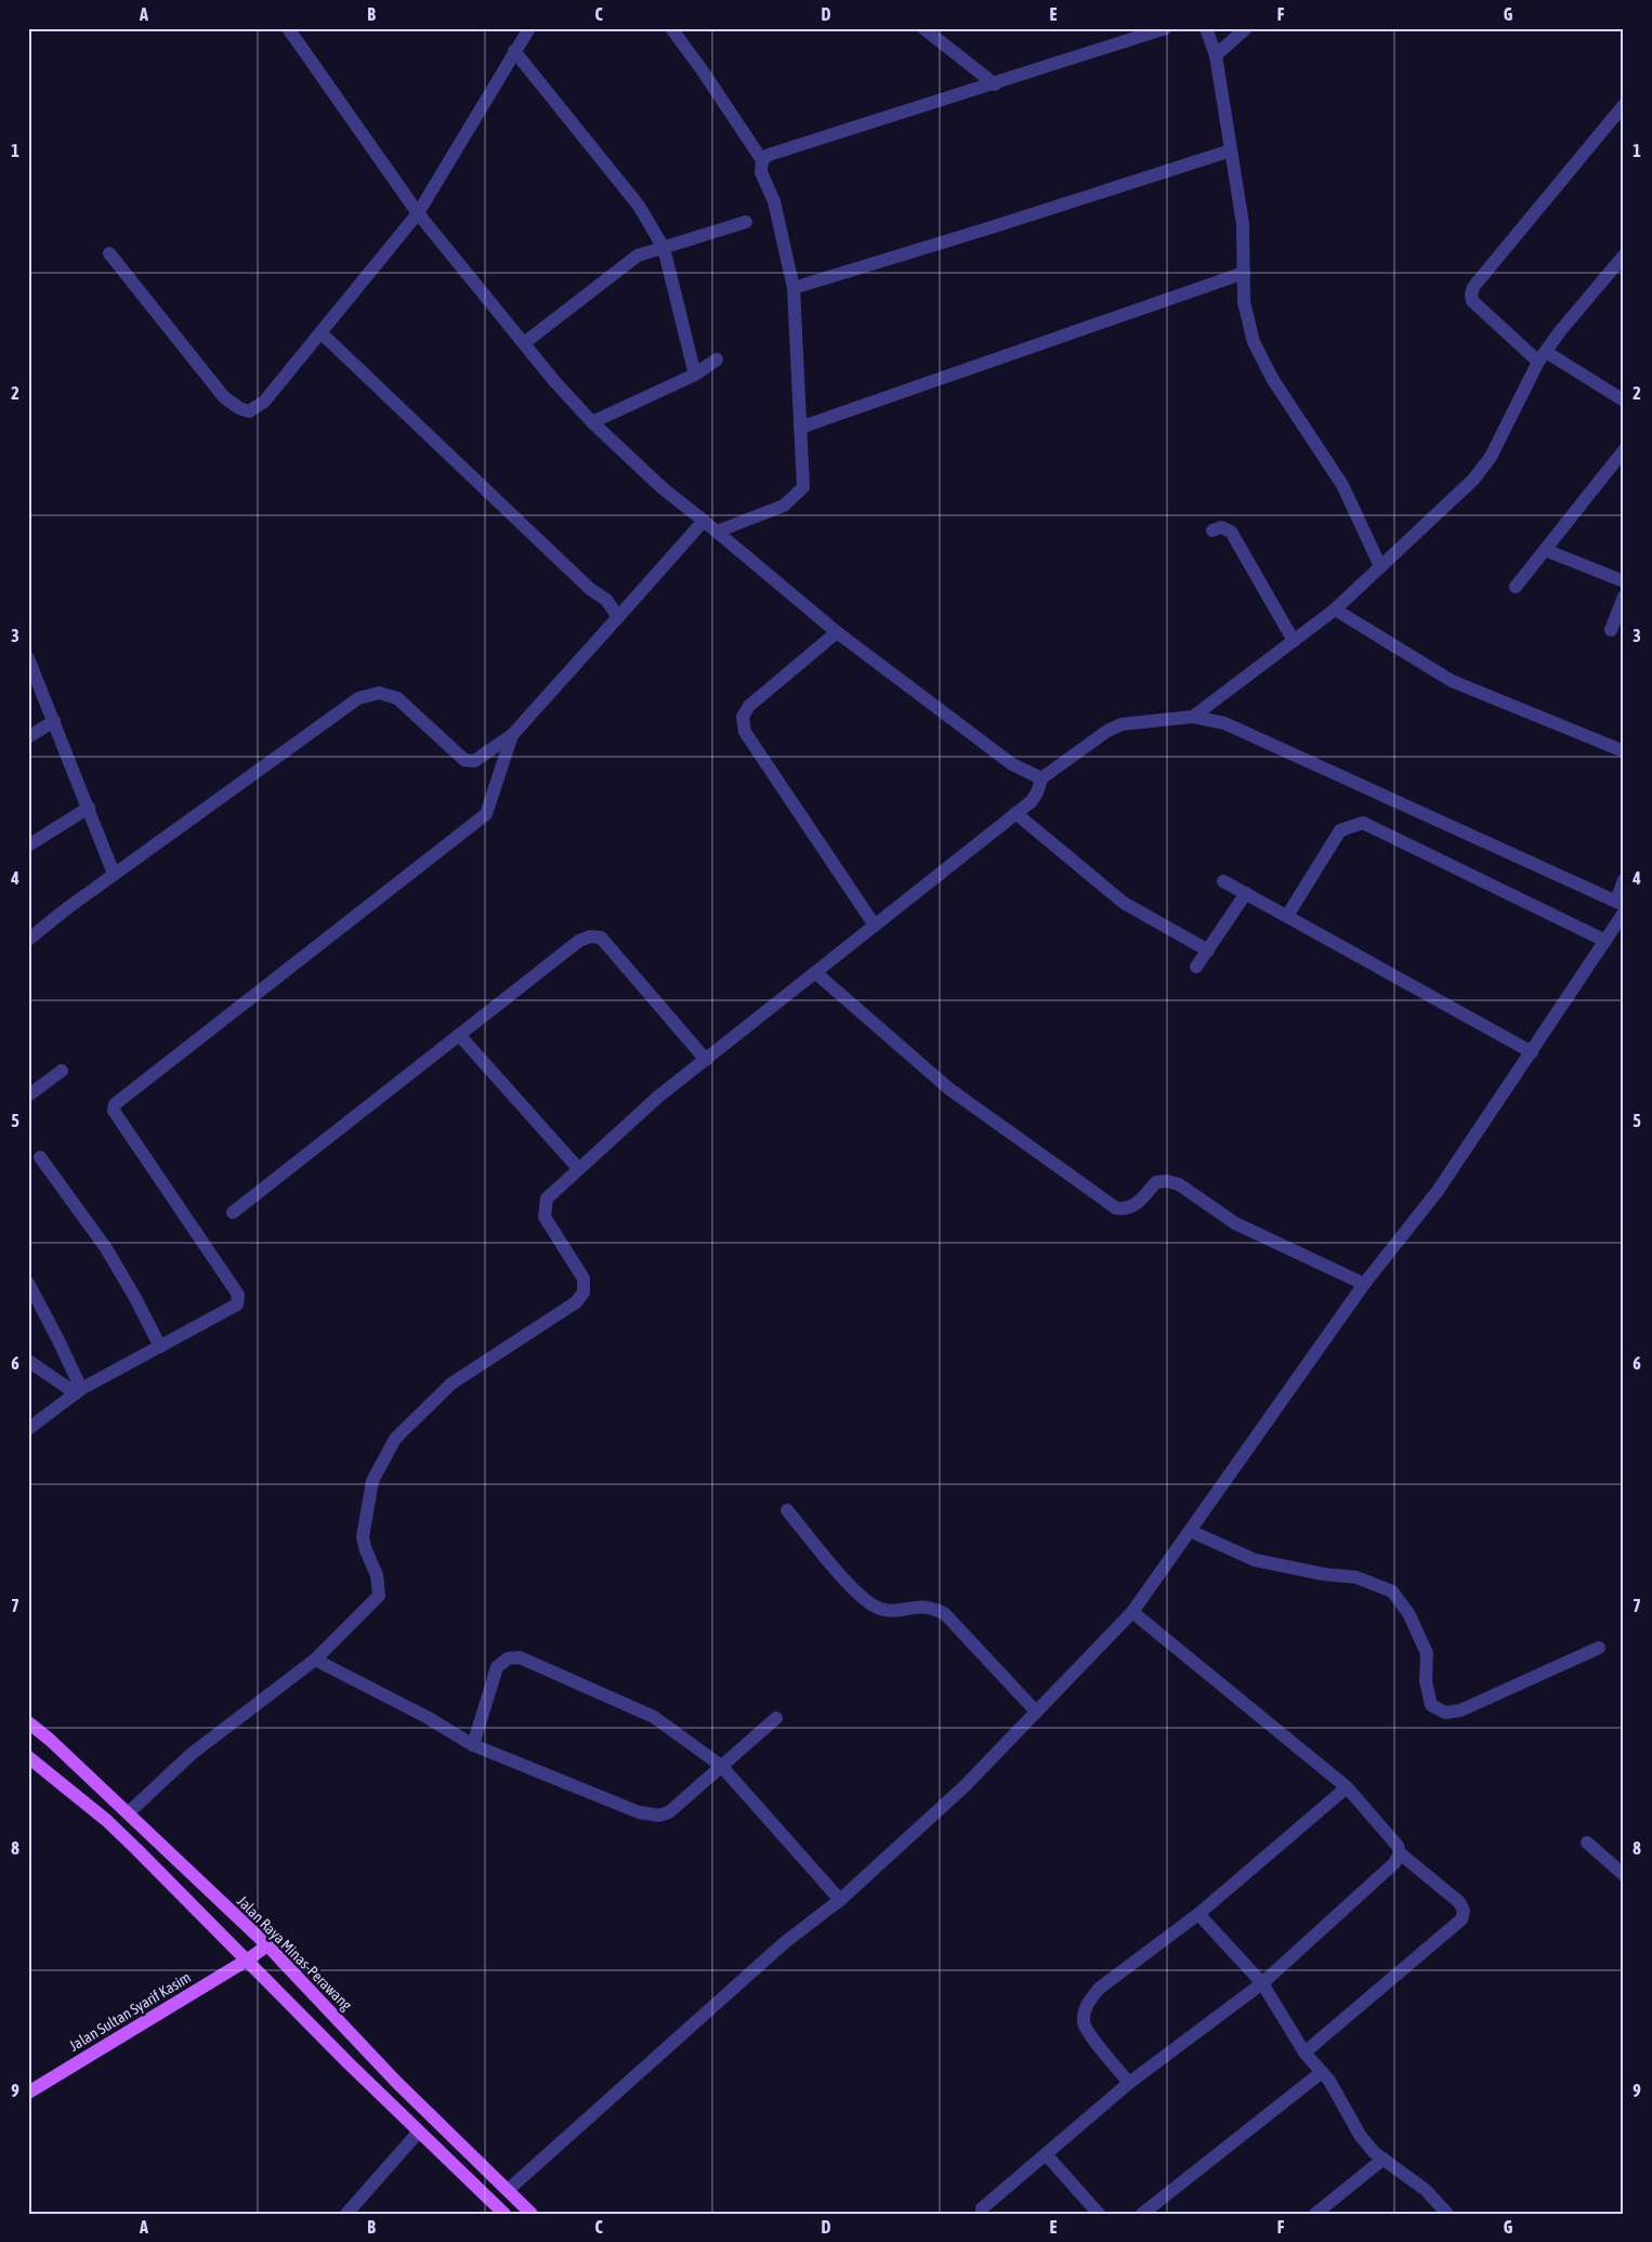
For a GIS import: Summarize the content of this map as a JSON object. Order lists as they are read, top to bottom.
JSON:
{
  "streets": {
    "main road": ["Jalan Raya Minas-Perawang", "Jalan Sultan Syarif Kasim"]
  },
  "crossings": [
    ["Jalan Raya Minas-Perawang", "Jalan Sultan Syarif Kasim"]
  ],
  "grid": {
    "columns": [
      "A",
      "B",
      "C",
      "D",
      "E",
      "F",
      "G"
    ],
    "rows": [
      "1",
      "2",
      "3",
      "4",
      "5",
      "6",
      "7",
      "8",
      "9"
    ]
  }
}
